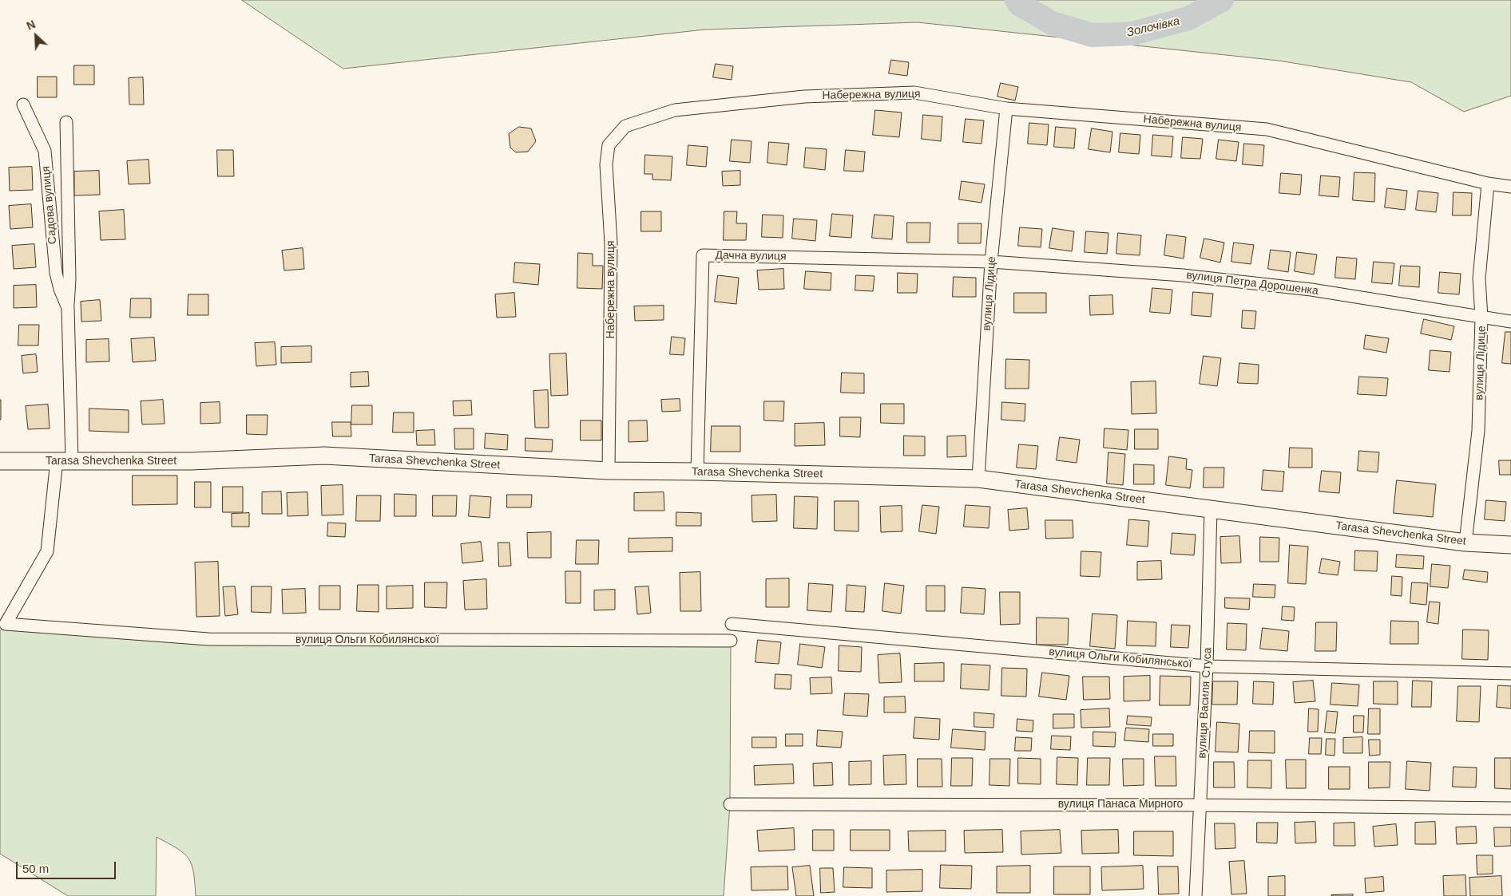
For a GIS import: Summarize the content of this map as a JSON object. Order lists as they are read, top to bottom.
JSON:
{
  "streets": {
    "main road": ["Tarasa Shevchenka Street"],
    "street": [
      "Набережна вулиця",
      "Садова вулиця",
      "Дачна вулиця",
      "вулиця Петра Дорошенка",
      "вулиця Лідице",
      "вулиця Ольги Кобилянської",
      "вулиця Василя Стуса",
      "вулиця Панаса Мирного"
    ]
  },
  "crossings": [
    ["Набережна вулиця", "вулиця Лідице"],
    ["Набережна вулиця", "Tarasa Shevchenka Street"],
    ["Садова вулиця", "Tarasa Shevchenka Street"],
    ["Садова вулиця", "вулиця Ольги Кобилянської"],
    ["Дачна вулиця", "вулиця Петра Дорошенка"],
    ["Дачна вулиця", "вулиця Лідице"],
    ["Дачна вулиця", "Tarasa Shevchenka Street"],
    ["вулиця Петра Дорошенка", "вулиця Лідице"],
    ["вулиця Лідице", "Tarasa Shevchenka Street"],
    ["Tarasa Shevchenka Street", "вулиця Василя Стуса"],
    ["вулиця Ольги Кобилянської", "вулиця Василя Стуса"],
    ["вулиця Василя Стуса", "вулиця Панаса Мирного"]
  ],
  "water": ["Золочівка"],
  "scale_bar": "50 m",
  "north": "top left"
}
